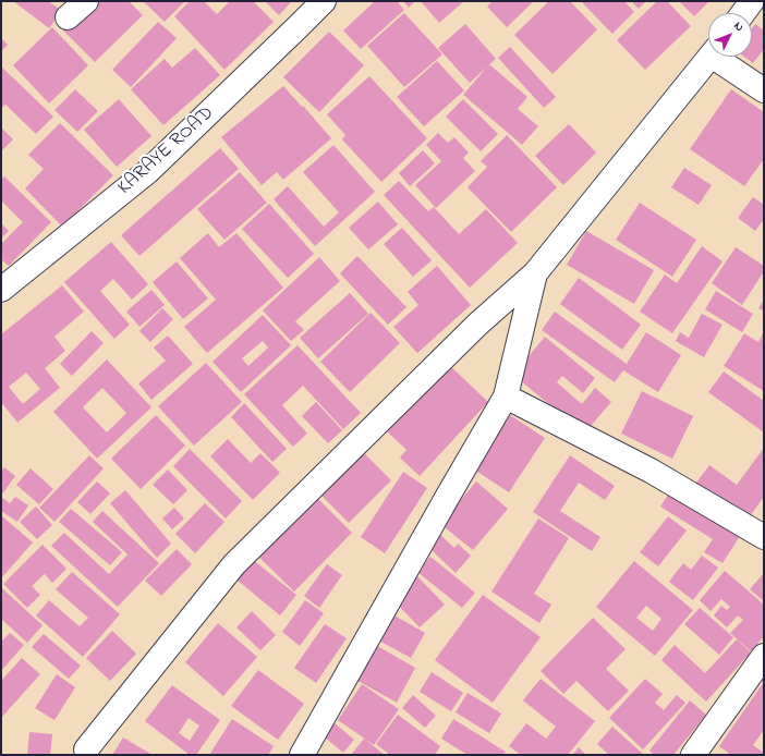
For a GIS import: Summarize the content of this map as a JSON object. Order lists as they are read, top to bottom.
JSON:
{
  "streets": {
    "street": ["KARAYE ROAD"]
  },
  "north": "top right"
}
